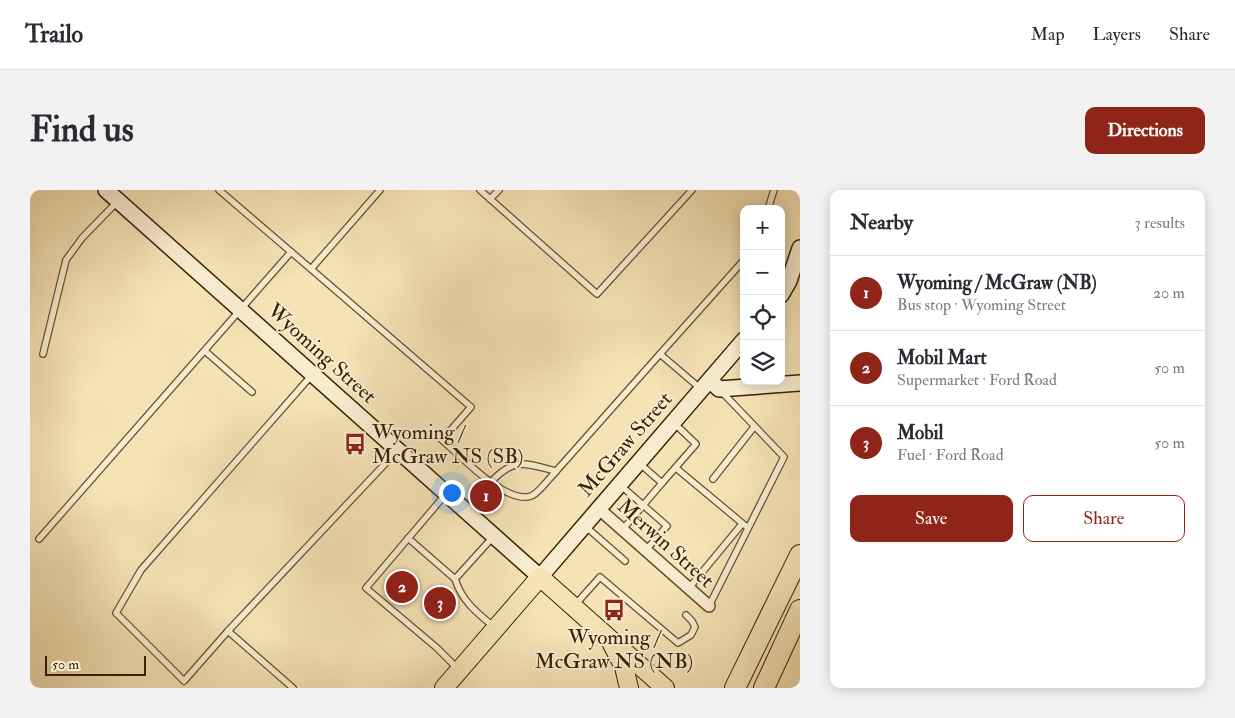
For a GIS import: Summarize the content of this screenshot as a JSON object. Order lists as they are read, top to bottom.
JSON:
{
  "streets": {
    "main road": ["Wyoming Street"],
    "street": ["McGraw Street", "Merwin Street"]
  },
  "crossings": [
    ["Wyoming Street", "McGraw Street"],
    ["McGraw Street", "Merwin Street"]
  ],
  "places": {
    "bus stop": ["Wyoming / McGraw NS (SB)", "Wyoming / McGraw NS (NB)"]
  },
  "scale_bar": "50 m",
  "page": {
    "header": "Trailo",
    "nav": ["Map", "Layers", "Share"],
    "buttons": [
      "Directions",
      ["Save", "Share"]
    ],
    "title": "Find us",
    "heading": ["Nearby", "3 results"],
    "map_buttons": ["+", "−"],
    "list": [
      {
        "mark": "1",
        "name": "Wyoming / McGraw (NB)",
        "note": "Bus stop · Wyoming Street",
        "value": "20 m"
      },
      {
        "mark": "2",
        "name": "Mobil Mart",
        "note": "Supermarket · Ford Road",
        "value": "50 m"
      },
      {
        "mark": "3",
        "name": "Mobil",
        "note": "Fuel · Ford Road",
        "value": "50 m"
      }
    ],
    "pins": ["1", "2", "3"],
    "scale": "50 m"
  }
}
